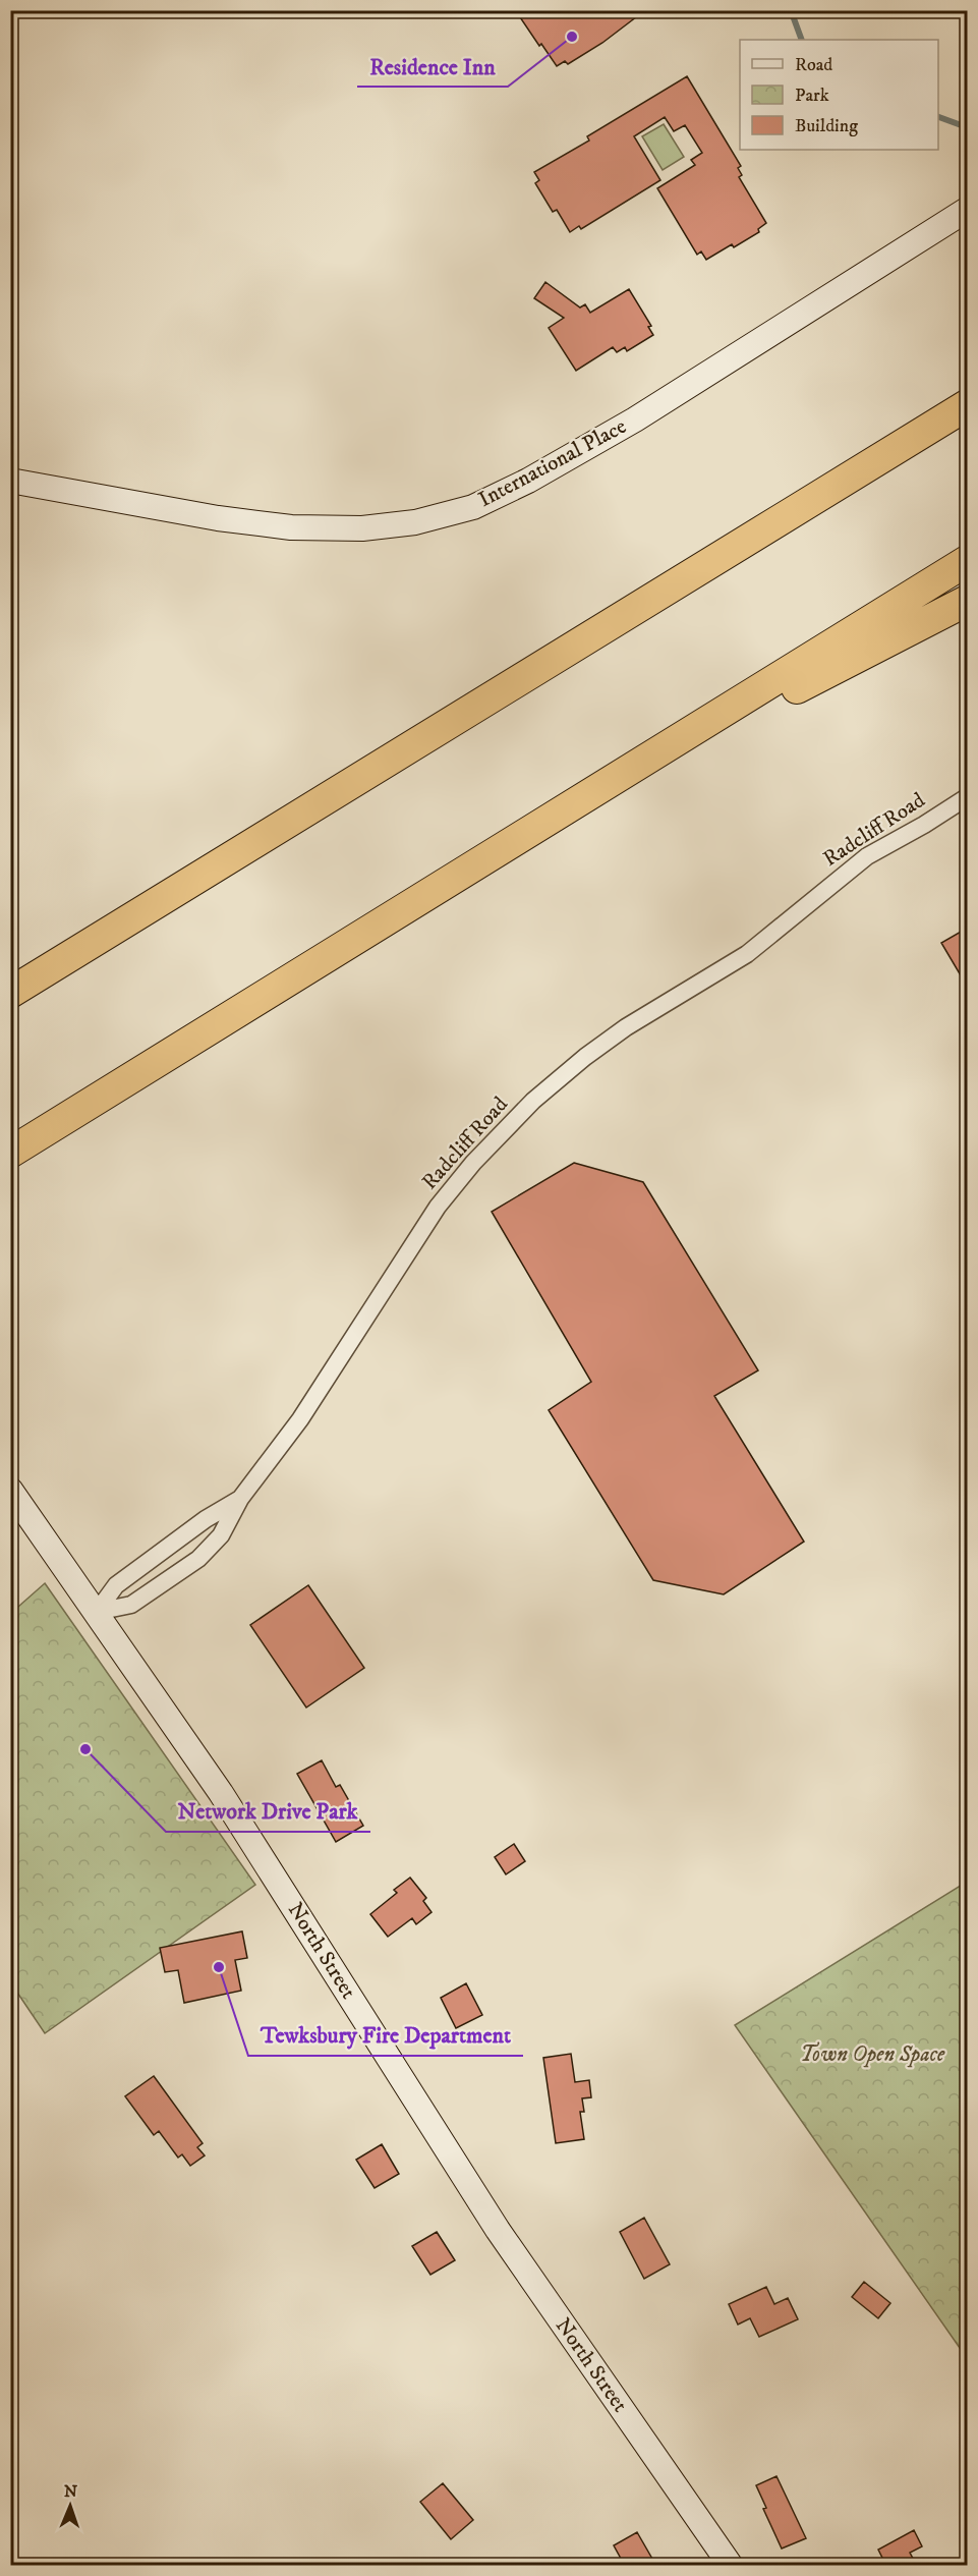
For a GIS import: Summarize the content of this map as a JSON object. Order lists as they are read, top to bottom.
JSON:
{
  "streets": {
    "main road": ["International Place", "North Street"],
    "street": ["Radcliff Road"]
  },
  "crossings": [
    ["Radcliff Road", "North Street"]
  ],
  "parks": ["Town Open Space"],
  "places": ["Residence Inn", "Network Drive Park", "Tewksbury Fire Department"],
  "legend": ["Road", "Park", "Building"],
  "north": "top"
}
